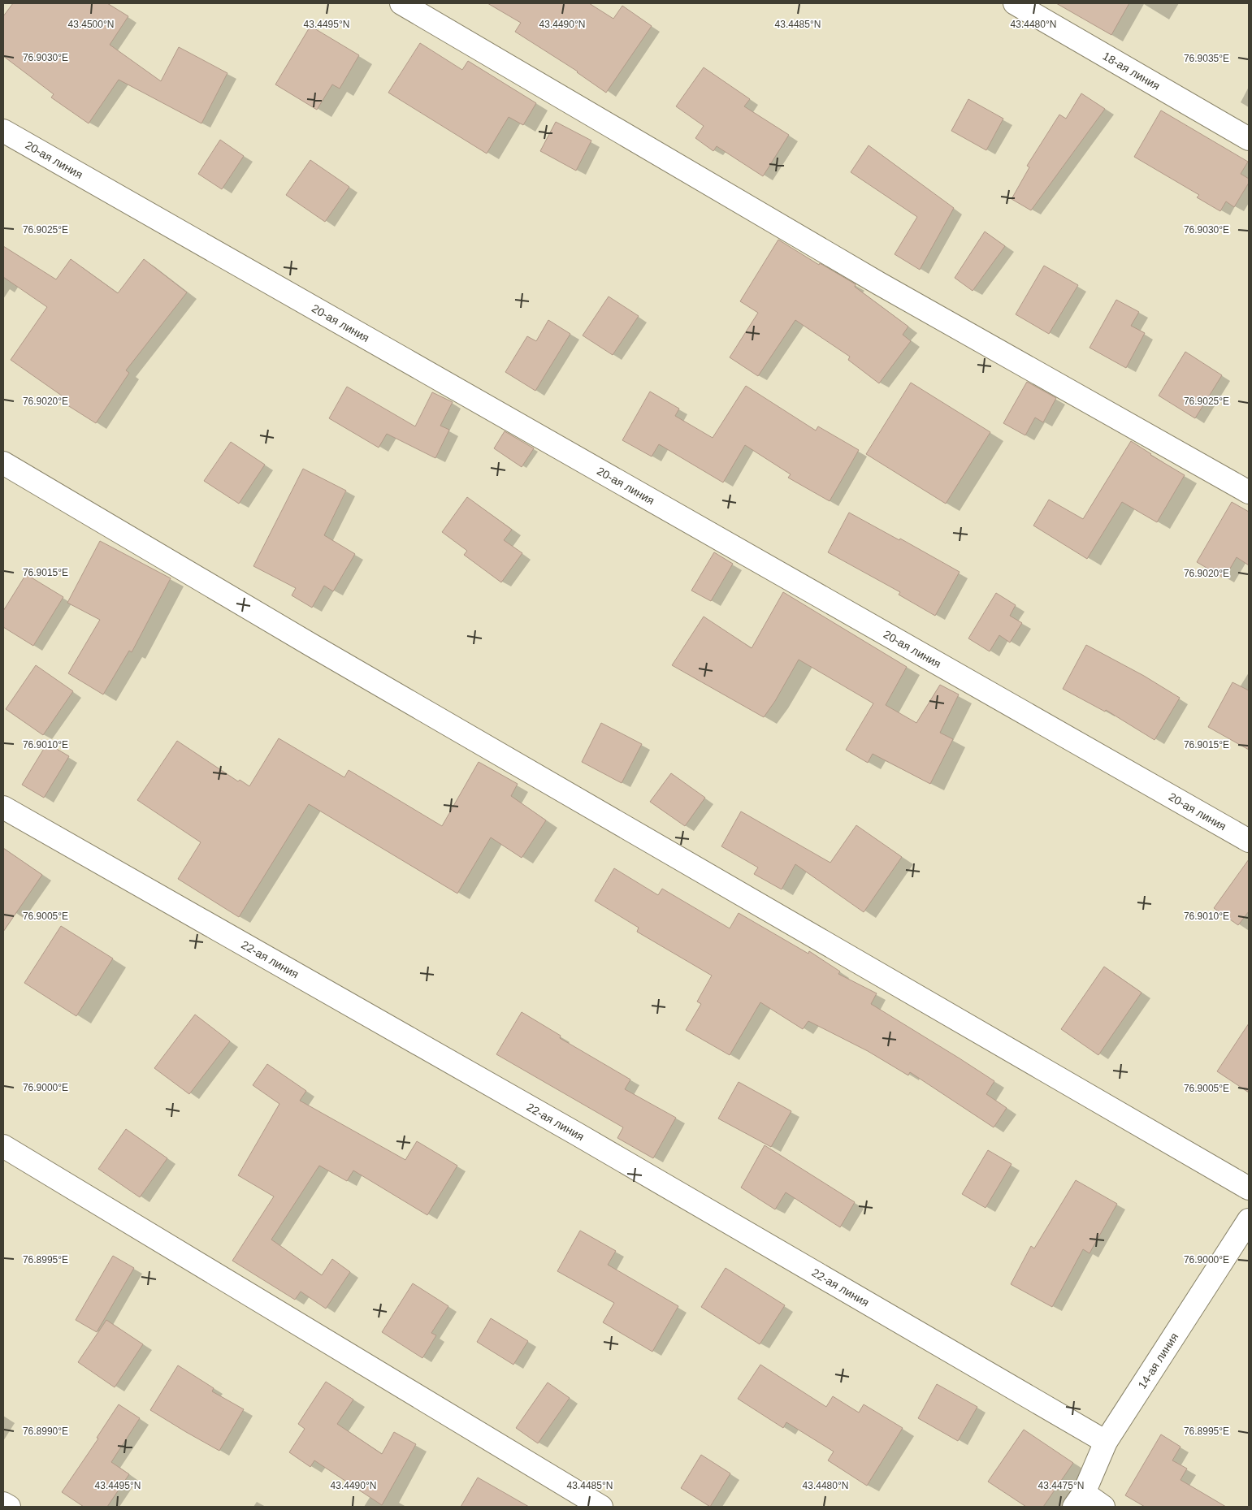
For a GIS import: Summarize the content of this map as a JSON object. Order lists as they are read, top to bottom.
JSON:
{
  "streets": {
    "street": [
      "18-ая линия",
      "20-ая линия",
      "22-ая линия",
      "14-ая линия"
    ]
  },
  "crossings": [
    ["22-ая линия", "14-ая линия"]
  ],
  "coordinates": [
    "43.4500°N",
    "43.4495°N",
    "43.4490°N",
    "43.4485°N",
    "43.4480°N",
    "76.9030°E",
    "76.9035°E",
    "76.9025°E",
    "76.9020°E",
    "76.9015°E",
    "76.9010°E",
    "76.9005°E",
    "76.9000°E",
    "76.8995°E",
    "76.8990°E",
    "43.4475°N"
  ]
}
